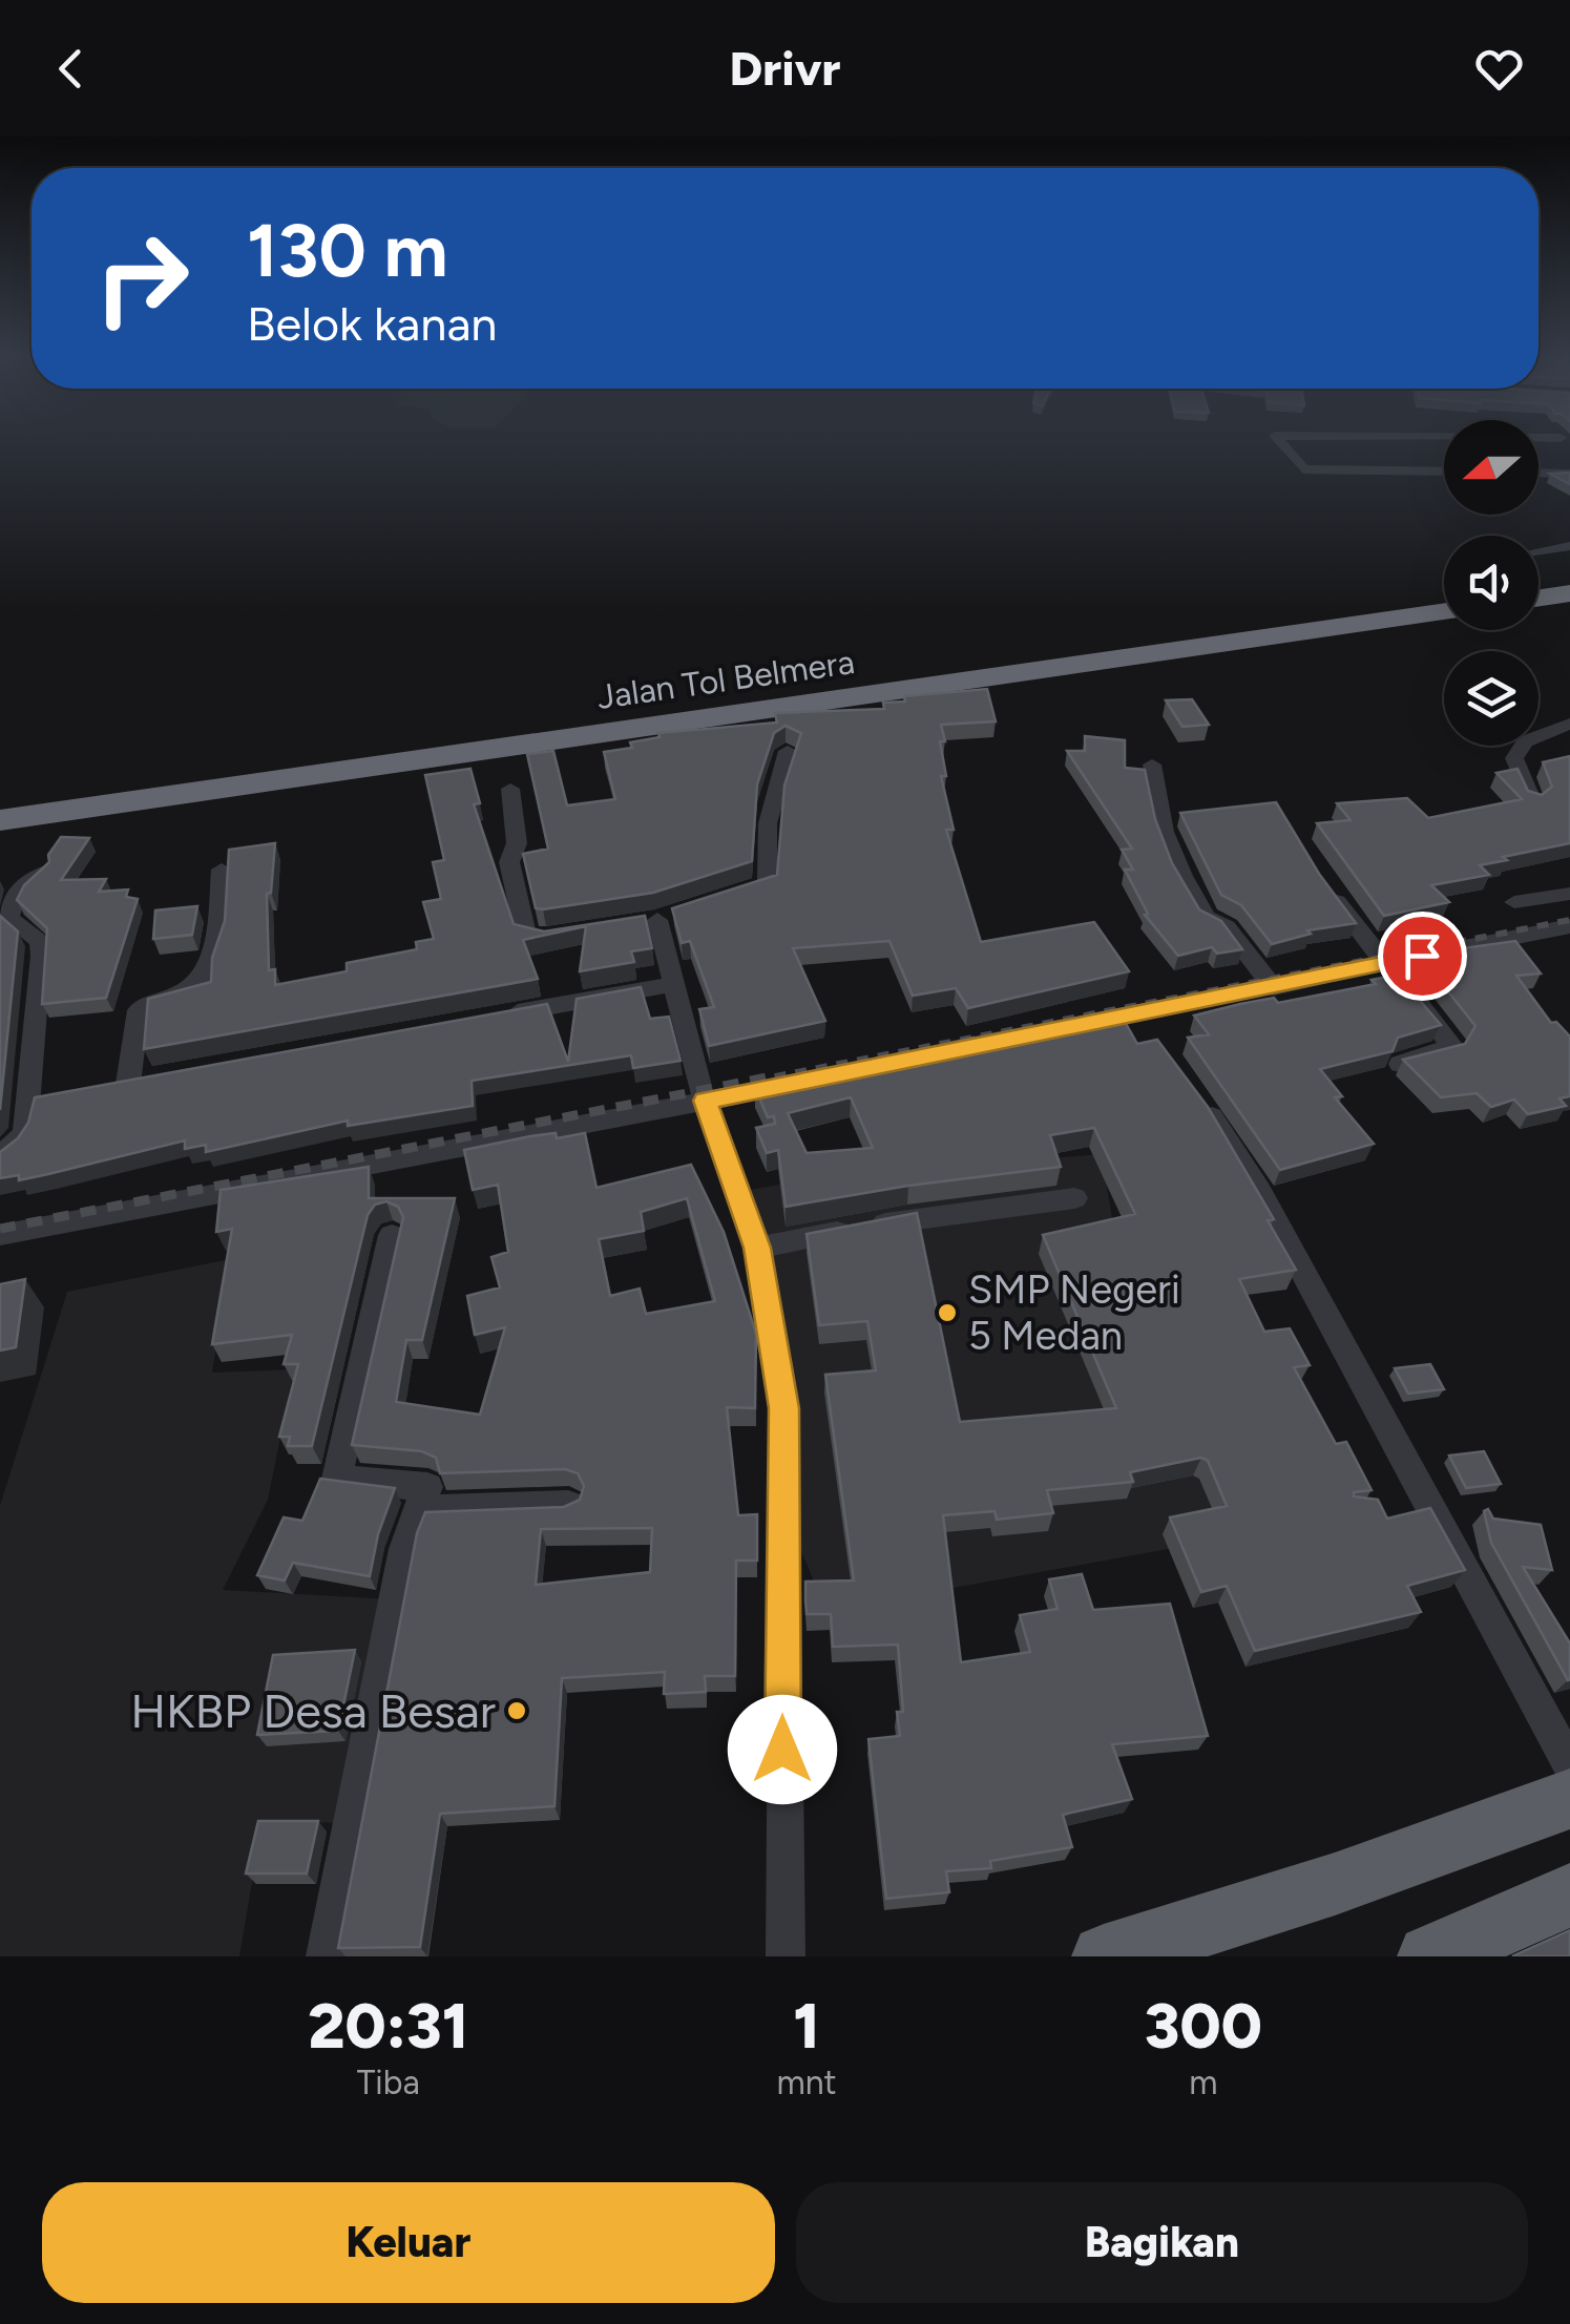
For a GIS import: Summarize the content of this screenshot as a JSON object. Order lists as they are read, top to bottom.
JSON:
{
  "streets": {
    "highway": ["Jalan Tol Belmera"]
  },
  "places": ["SMP Negeri 5 Medan", "HKBP Desa Besar"],
  "north": "left",
  "page": {
    "header": "Drivr",
    "turn": ["130 m", "Belok kanan"],
    "eta": [
      "20:31",
      "Tiba",
      "1",
      "mnt",
      "300",
      "m"
    ],
    "buttons": ["Keluar", "Bagikan"]
  }
}
